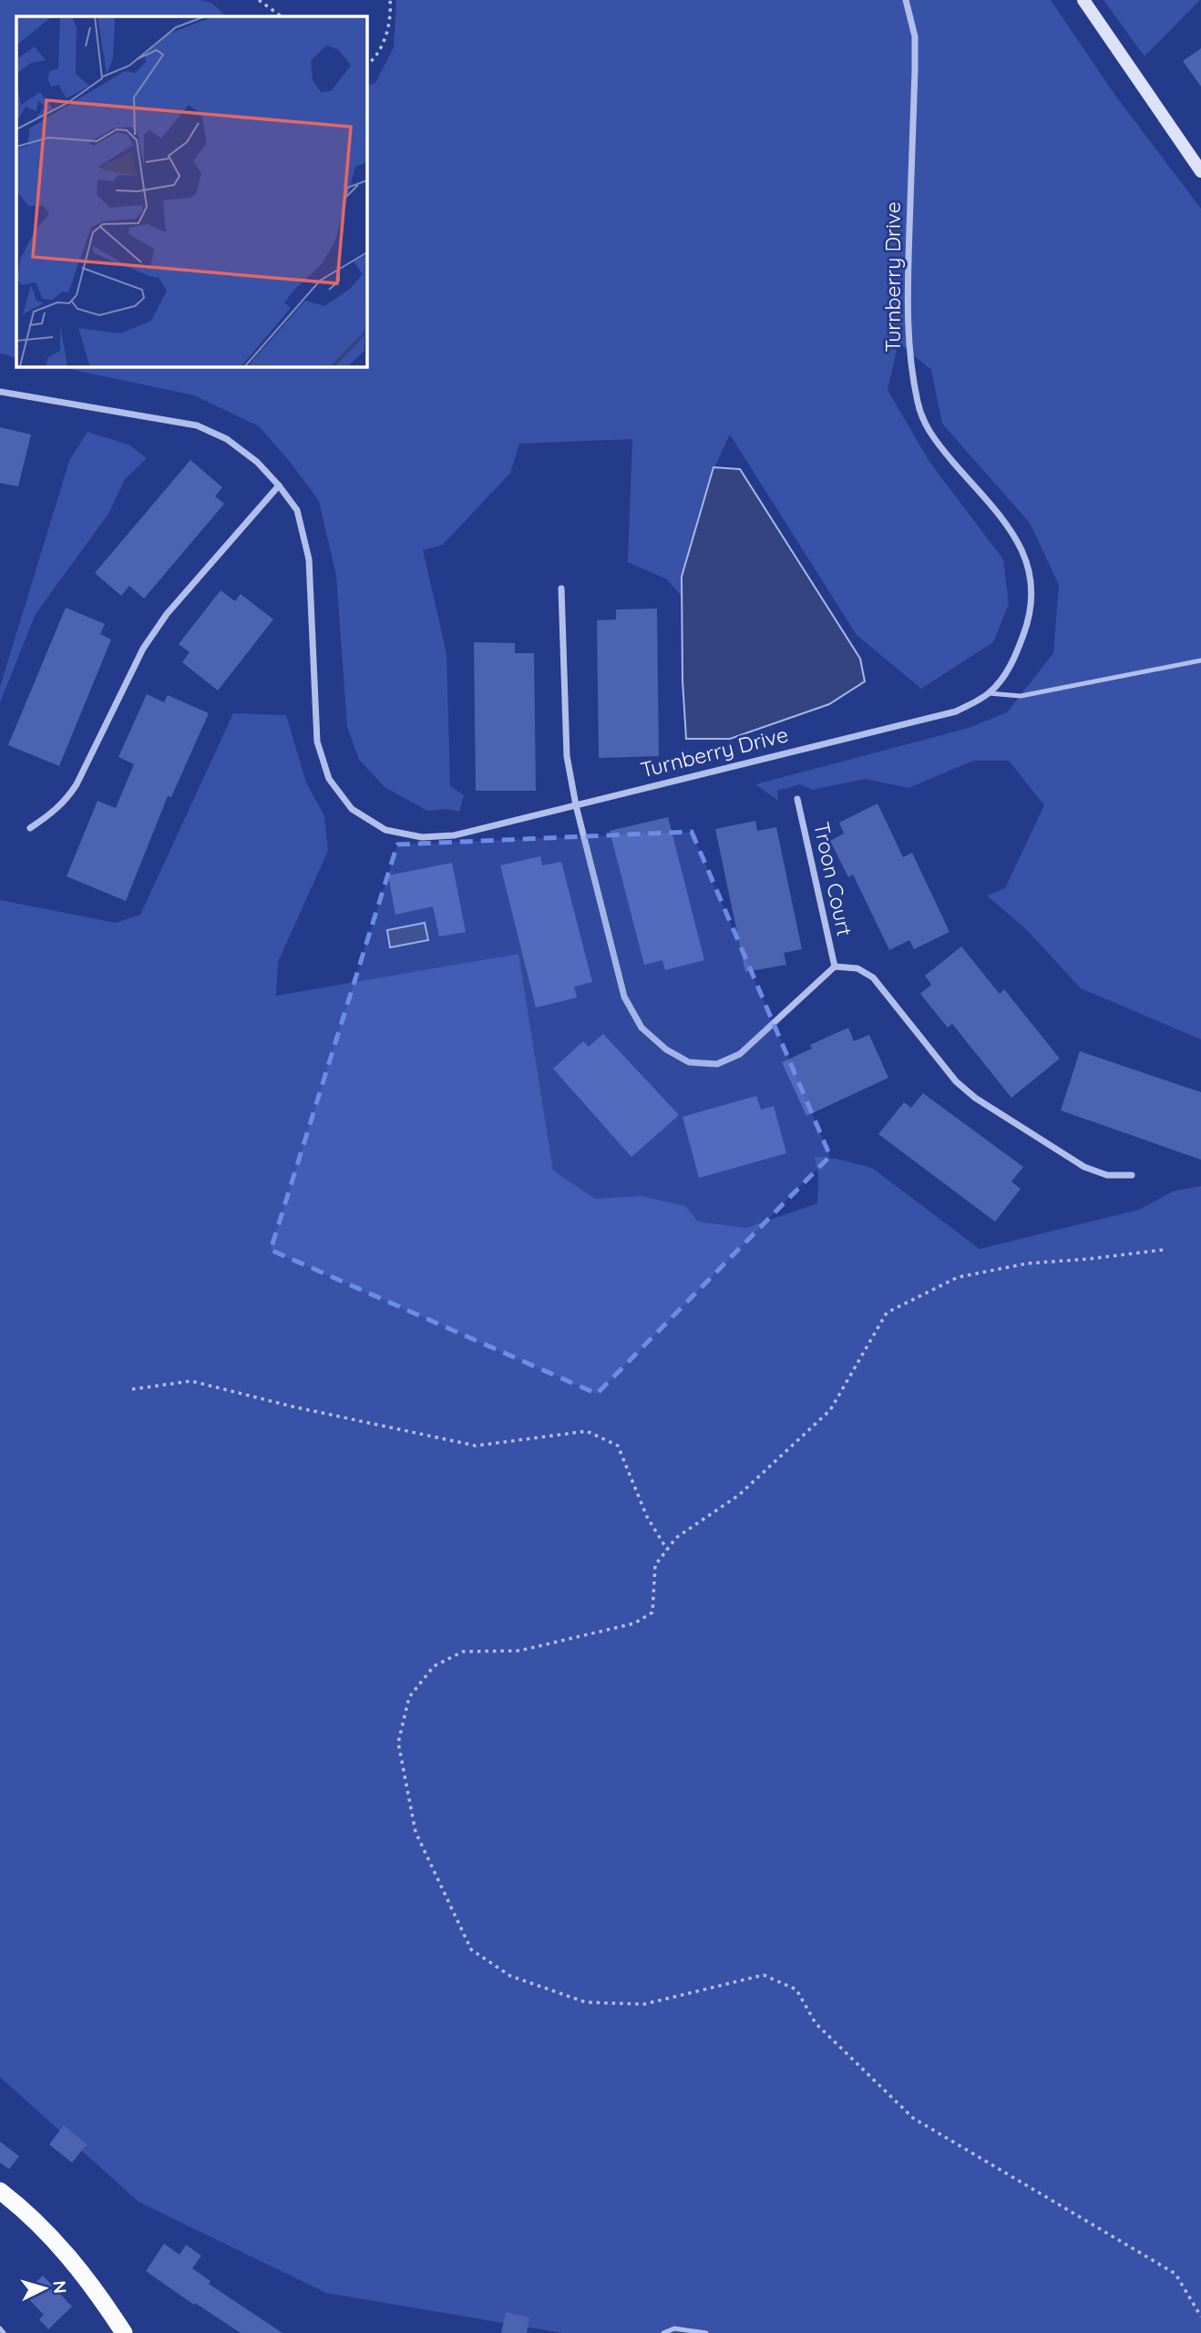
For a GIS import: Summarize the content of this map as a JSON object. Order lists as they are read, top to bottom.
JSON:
{
  "streets": {
    "street": ["Turnberry Drive", "Troon Court"]
  },
  "north": "right"
}
